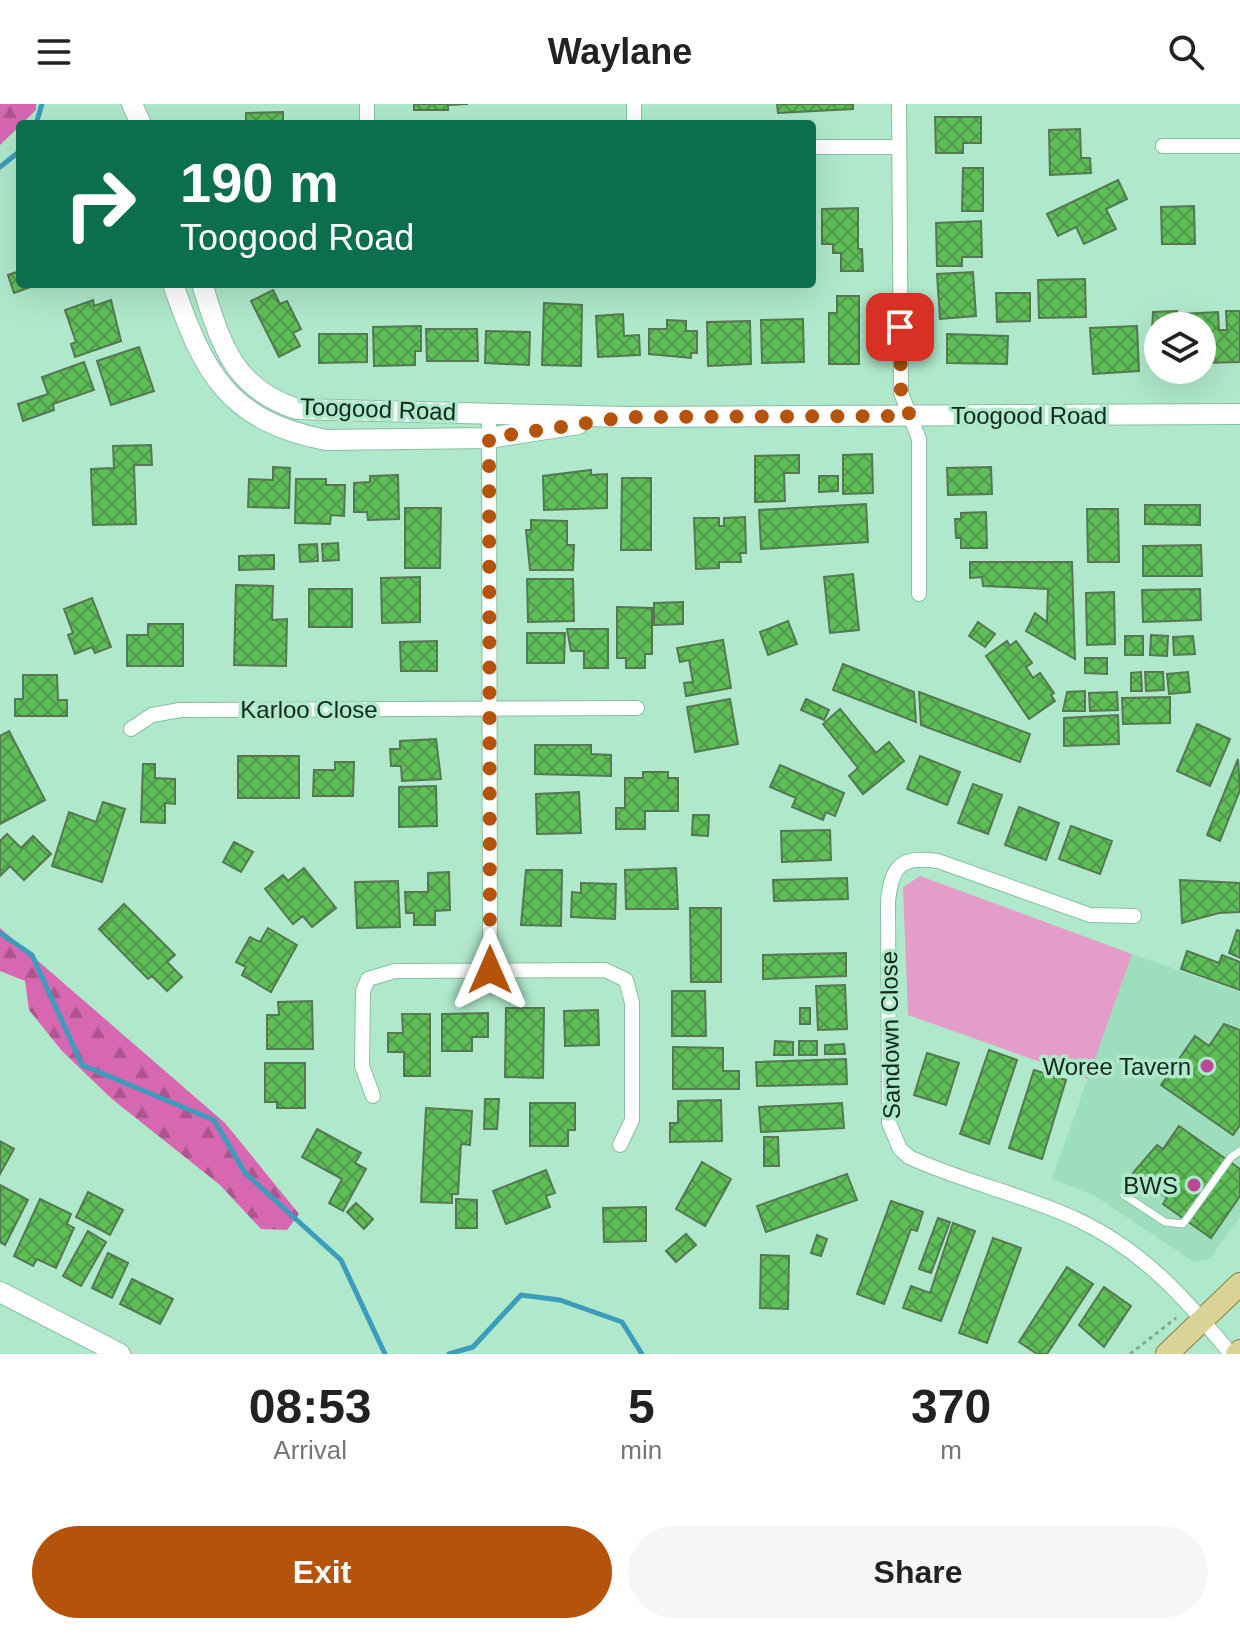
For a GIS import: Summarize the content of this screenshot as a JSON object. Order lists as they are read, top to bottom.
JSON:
{
  "streets": {
    "street": ["Toogood Road", "Karloo Close", "Sandown Close"]
  },
  "places": ["Woree Tavern", "BWS"],
  "page": {
    "header": "Waylane",
    "turn": ["190 m", "Toogood Road"],
    "eta": [
      "08:53",
      "Arrival",
      "5",
      "min",
      "370",
      "m"
    ],
    "buttons": ["Exit", "Share"]
  }
}
